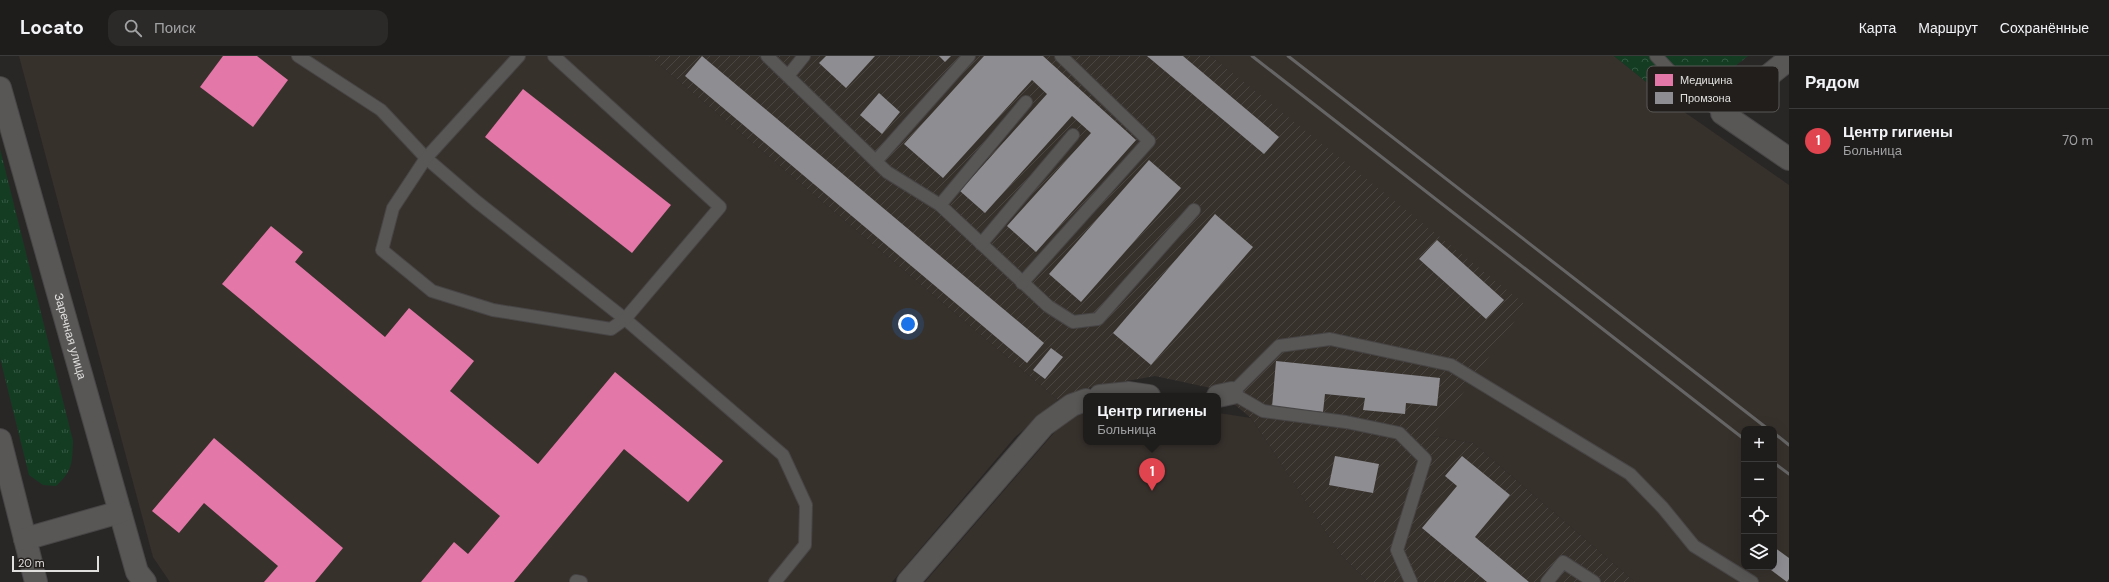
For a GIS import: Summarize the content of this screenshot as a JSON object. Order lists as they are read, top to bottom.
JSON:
{
  "streets": {
    "street": ["Заречная улица"]
  },
  "legend": ["Медицина", "Промзона"],
  "scale_bar": "20 m",
  "page": {
    "header": "Locato",
    "search": "Поиск",
    "nav": ["Карта", "Маршрут", "Сохранённые"],
    "heading": "Рядом",
    "list": [
      {
        "mark": "1",
        "name": "Центр гигиены",
        "note": "Больница",
        "value": "70 m"
      }
    ],
    "popup": ["Центр гигиены", "Больница"],
    "map_buttons": ["+", "−"],
    "pins": "1",
    "scale": "20 m"
  }
}
